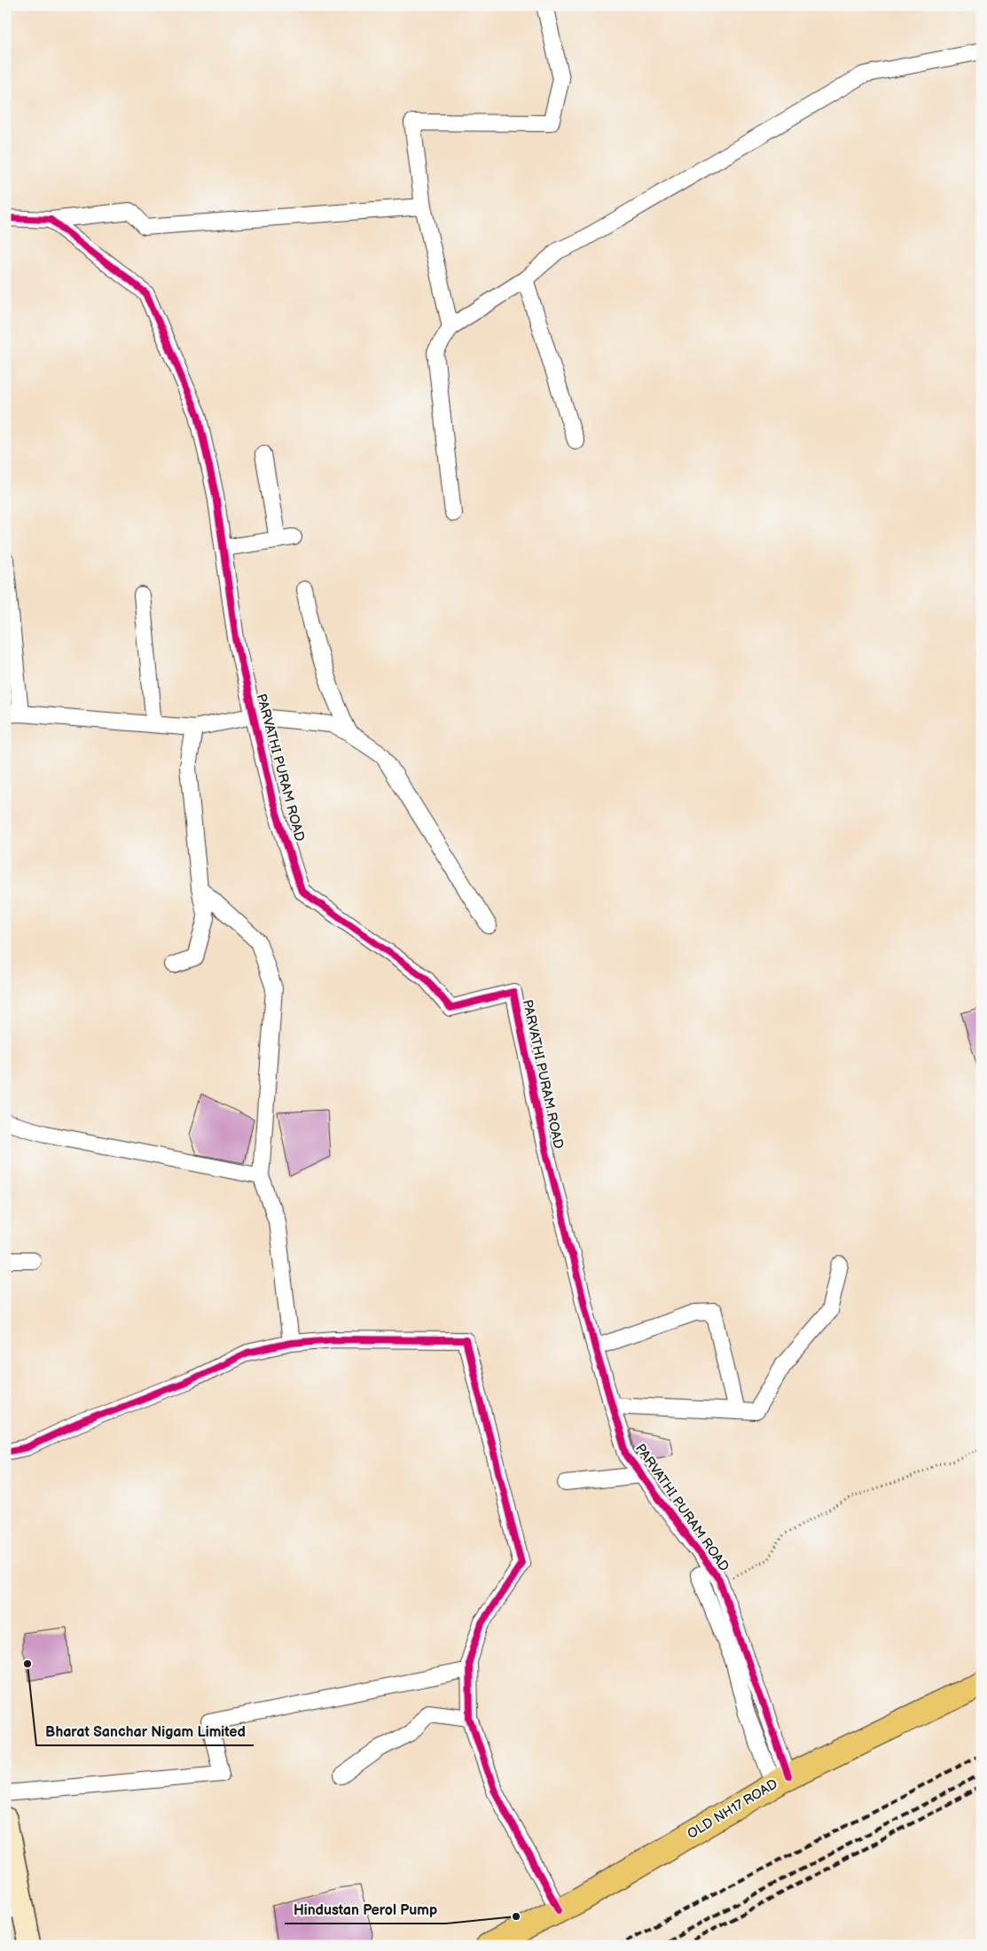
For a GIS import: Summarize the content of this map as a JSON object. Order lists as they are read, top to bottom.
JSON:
{
  "streets": {
    "main road": ["OLD NH17 ROAD"],
    "street": ["PARVATHI PURAM ROAD"]
  },
  "crossings": [
    ["PARVATHI PURAM ROAD", "OLD NH17 ROAD"]
  ],
  "places": ["Bharat Sanchar Nigam Limited", "Hindustan Perol Pump"]
}
